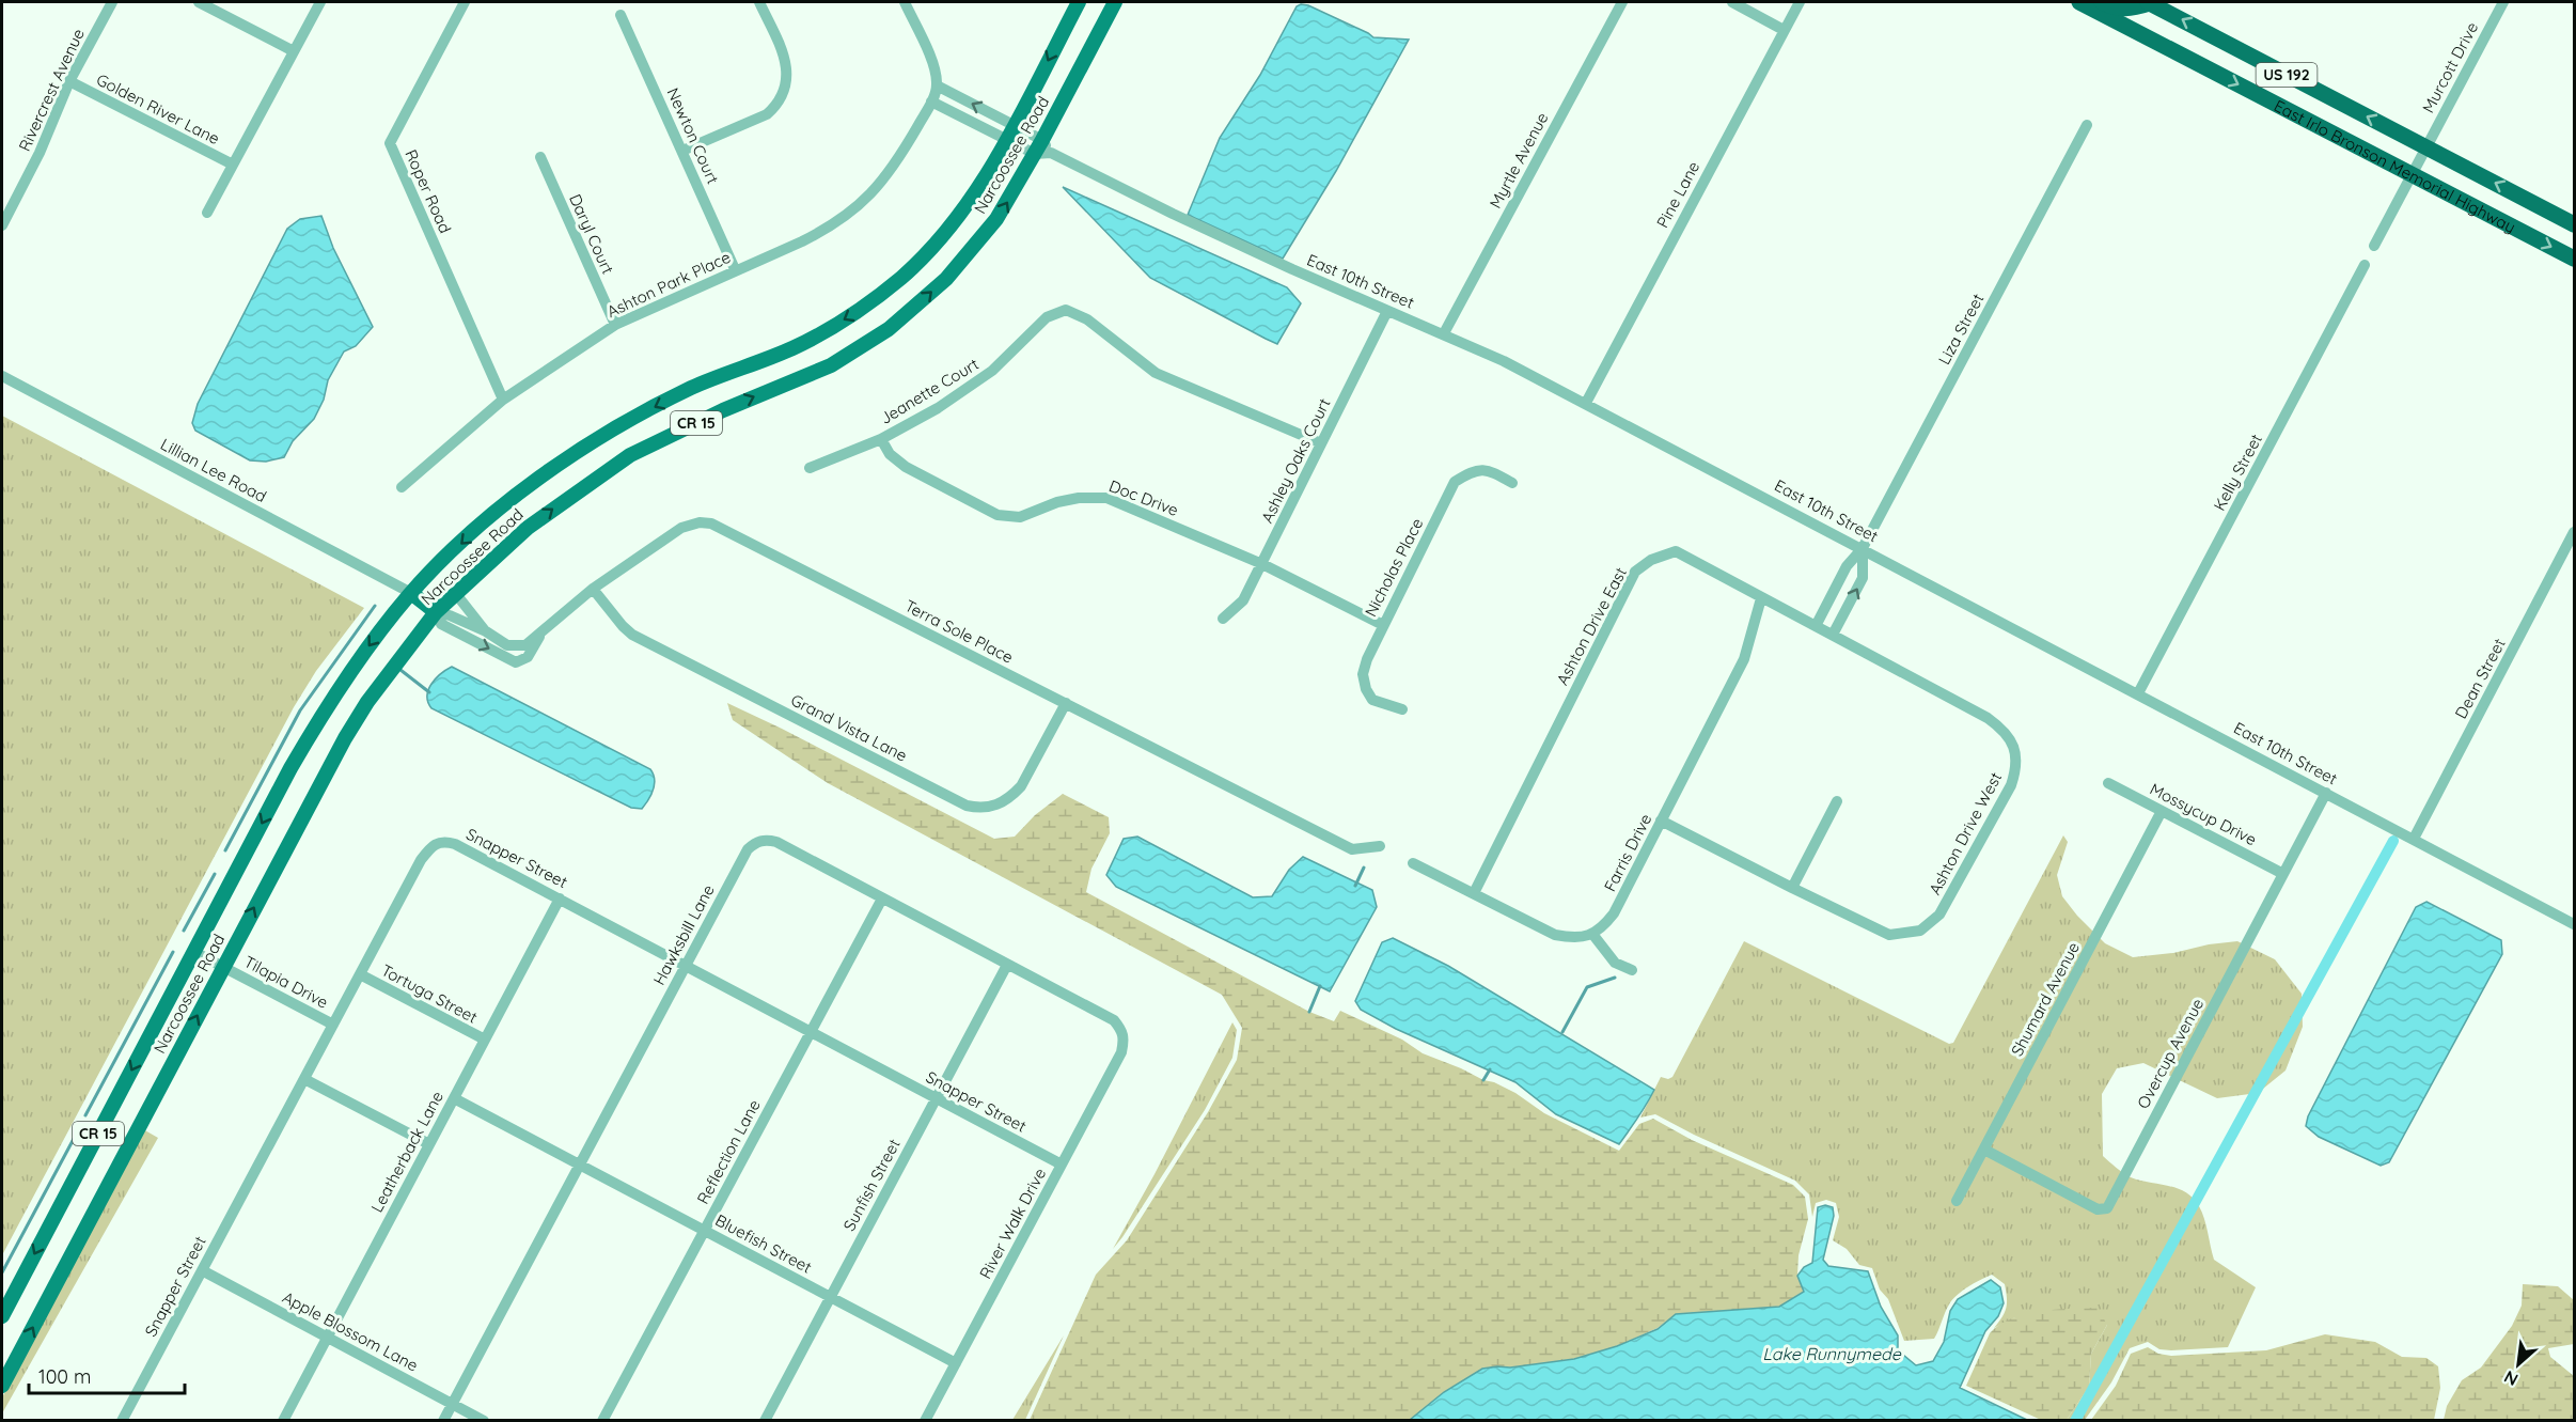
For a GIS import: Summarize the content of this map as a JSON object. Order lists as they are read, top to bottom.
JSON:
{
  "streets": {
    "highway": ["US 192", "East Irlo Bronson Memorial Highway"],
    "main road": ["Narcoossee Road", "CR 15"],
    "street": [
      "Murcott Drive",
      "Rivercrest Avenue",
      "Golden River Lane",
      "Newton Court",
      "Myrtle Avenue",
      "Roper Road",
      "Pine Lane",
      "Daryl Court",
      "East 10th Street",
      "Ashton Park Place",
      "Liza Street",
      "Jeanette Court",
      "Ashley Oaks Court",
      "Lillian Lee Road",
      "Kelly Street",
      "Doc Drive",
      "Nicholas Place",
      "Ashton Drive East",
      "Terra Sole Place",
      "Dean Street",
      "Grand Vista Lane",
      "Mossycup Drive",
      "Ashton Drive West",
      "Farris Drive",
      "Snapper Street",
      "Hawksbill Lane",
      "Tilapia Drive",
      "Tortuga Street",
      "Shumard Avenue",
      "Overcup Avenue",
      "Leatherback Lane",
      "Reflection Lane",
      "Sunfish Street",
      "River Walk Drive",
      "Bluefish Street",
      "Apple Blossom Lane"
    ]
  },
  "crossings": [
    ["Murcott Drive", "East Irlo Bronson Memorial Highway"],
    ["Rivercrest Avenue", "Golden River Lane"],
    ["Newton Court", "Ashton Park Place"],
    ["Narcoossee Road", "East 10th Street"],
    ["Narcoossee Road", "Lillian Lee Road"],
    ["Narcoossee Road", "Terra Sole Place"],
    ["Narcoossee Road", "Tilapia Drive"],
    ["Myrtle Avenue", "East 10th Street"],
    ["Roper Road", "Ashton Park Place"],
    ["Pine Lane", "East 10th Street"],
    ["Daryl Court", "Ashton Park Place"],
    ["East 10th Street", "Liza Street"],
    ["East 10th Street", "Ashley Oaks Court"],
    ["East 10th Street", "Kelly Street"],
    ["East 10th Street", "Dean Street"],
    ["East 10th Street", "Overcup Avenue"],
    ["Liza Street", "Ashton Drive East"],
    ["Jeanette Court", "Ashley Oaks Court"],
    ["Jeanette Court", "Doc Drive"],
    ["Ashley Oaks Court", "Doc Drive"],
    ["Doc Drive", "Nicholas Place"],
    ["Ashton Drive East", "Ashton Drive West"],
    ["Ashton Drive East", "Farris Drive"],
    ["Terra Sole Place", "Grand Vista Lane"],
    ["Mossycup Drive", "Shumard Avenue"],
    ["Mossycup Drive", "Overcup Avenue"],
    ["Ashton Drive West", "Farris Drive"],
    ["Snapper Street", "Hawksbill Lane"],
    ["Snapper Street", "Tilapia Drive"],
    ["Snapper Street", "Tortuga Street"],
    ["Snapper Street", "Leatherback Lane"],
    ["Snapper Street", "Reflection Lane"],
    ["Snapper Street", "Sunfish Street"],
    ["Snapper Street", "River Walk Drive"],
    ["Snapper Street", "Apple Blossom Lane"],
    ["Hawksbill Lane", "Reflection Lane"],
    ["Hawksbill Lane", "Sunfish Street"],
    ["Hawksbill Lane", "River Walk Drive"],
    ["Hawksbill Lane", "Bluefish Street"],
    ["Hawksbill Lane", "Apple Blossom Lane"],
    ["Tortuga Street", "Leatherback Lane"],
    ["Shumard Avenue", "Overcup Avenue"],
    ["Leatherback Lane", "Bluefish Street"],
    ["Leatherback Lane", "Apple Blossom Lane"],
    ["Reflection Lane", "Bluefish Street"],
    ["Sunfish Street", "Bluefish Street"],
    ["River Walk Drive", "Bluefish Street"]
  ],
  "water": ["Lake Runnymede"],
  "scale_bar": "100 m",
  "north": "bottom left"
}
